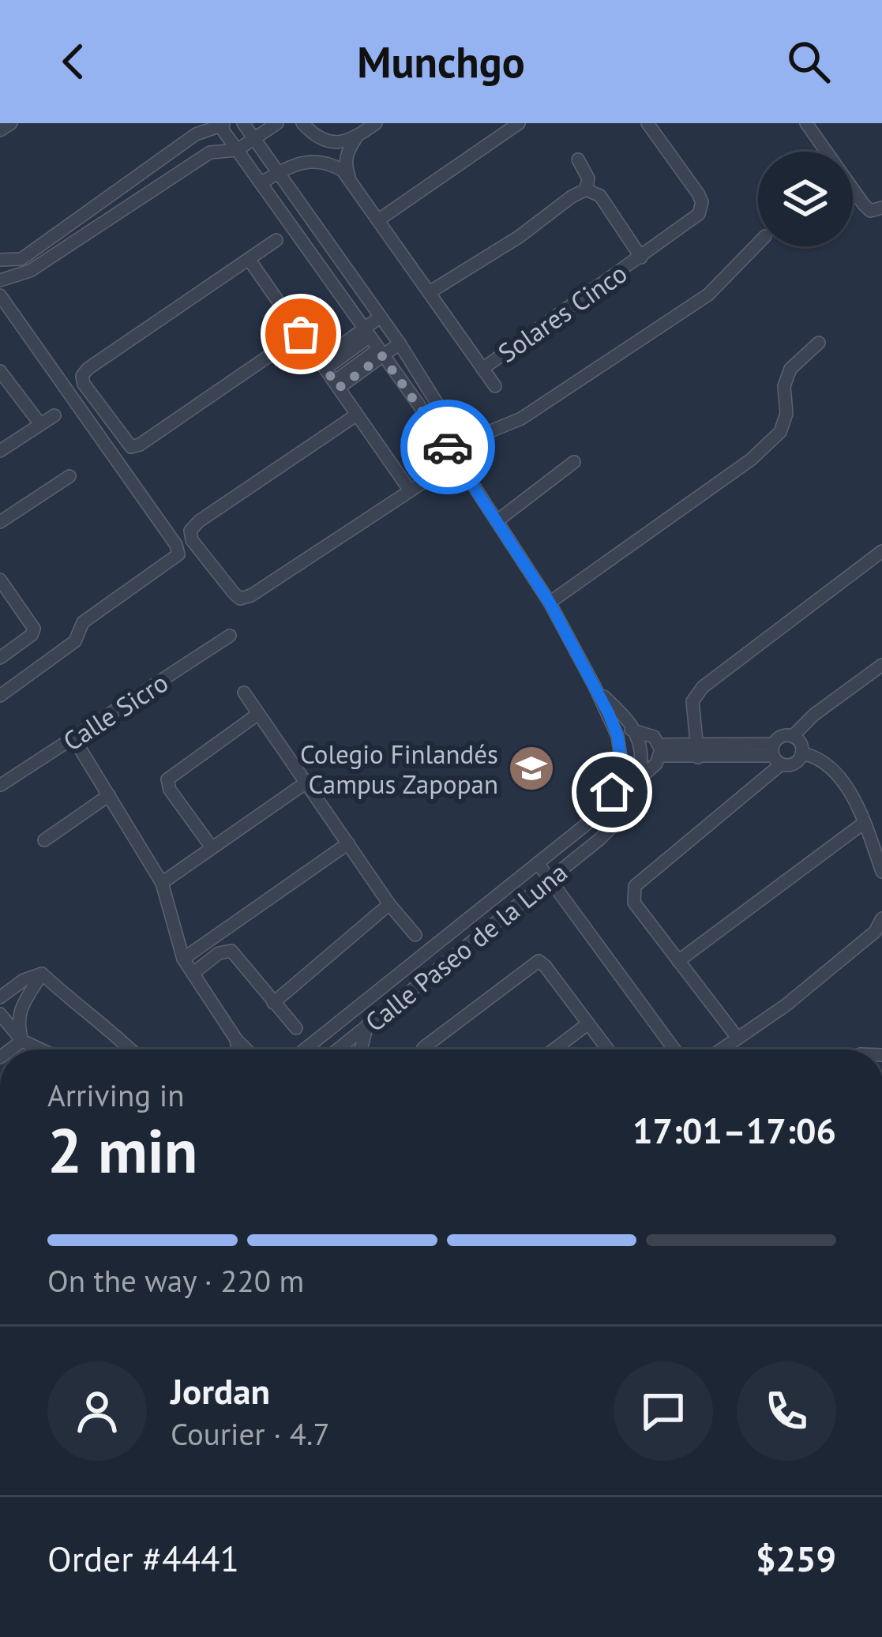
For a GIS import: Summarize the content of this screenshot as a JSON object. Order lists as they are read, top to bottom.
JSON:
{
  "streets": {
    "street": ["Solares Cinco", "Calle Sicro", "Calle Paseo de la Luna"]
  },
  "crossings": [
    ["Solares Cinco", "Calle Paseo de la Luna"]
  ],
  "places": {
    "school or university": ["Colegio Finlandés Campus Zapopan"]
  },
  "page": {
    "header": "Munchgo",
    "heading": ["2 min", "Arriving in", "17:01–17:06"],
    "panel": [
      "Jordan",
      "Courier · 4.7",
      "Order #4441",
      "$259"
    ],
    "bar": "On the way · 220 m"
  }
}
